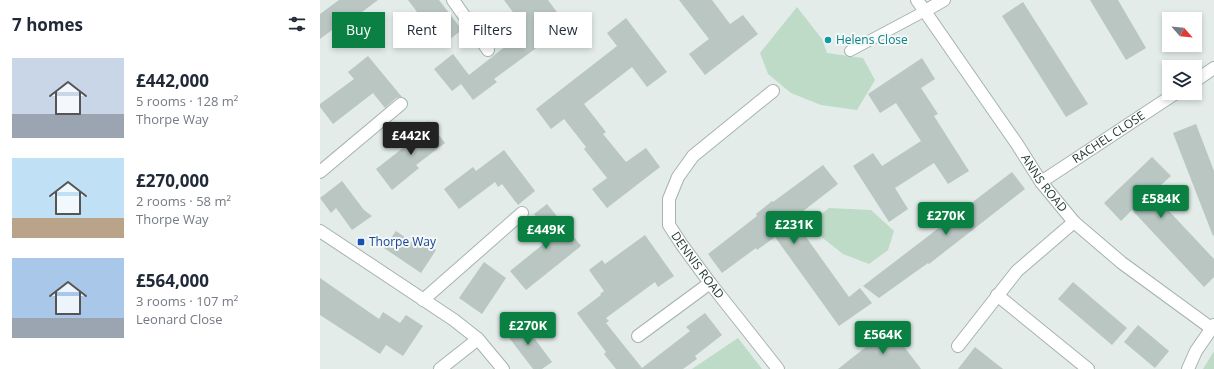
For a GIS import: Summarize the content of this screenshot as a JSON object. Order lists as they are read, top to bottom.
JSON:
{
  "streets": {
    "street": ["RACHEL CLOSE", "ANNS ROAD", "DENNIS ROAD"]
  },
  "crossings": [
    ["RACHEL CLOSE", "ANNS ROAD"]
  ],
  "places": {
    "other": ["Helens Close"],
    "transit": ["Thorpe Way"]
  },
  "north": "bottom right",
  "page": {
    "heading": "7 homes",
    "chip": [
      "Buy",
      "Rent",
      "Filters",
      "New"
    ],
    "list": [
      {
        "name": "£442,000",
        "note": "5 rooms · 128 m² · Thorpe Way"
      },
      {
        "name": "£270,000",
        "note": "2 rooms · 58 m² · Thorpe Way"
      },
      {
        "name": "£564,000",
        "note": "3 rooms · 107 m² · Leonard Close"
      }
    ],
    "price": [
      "£442K",
      "£584K",
      "£270K",
      "£231K",
      "£449K",
      "£270K",
      "£564K"
    ]
  }
}
